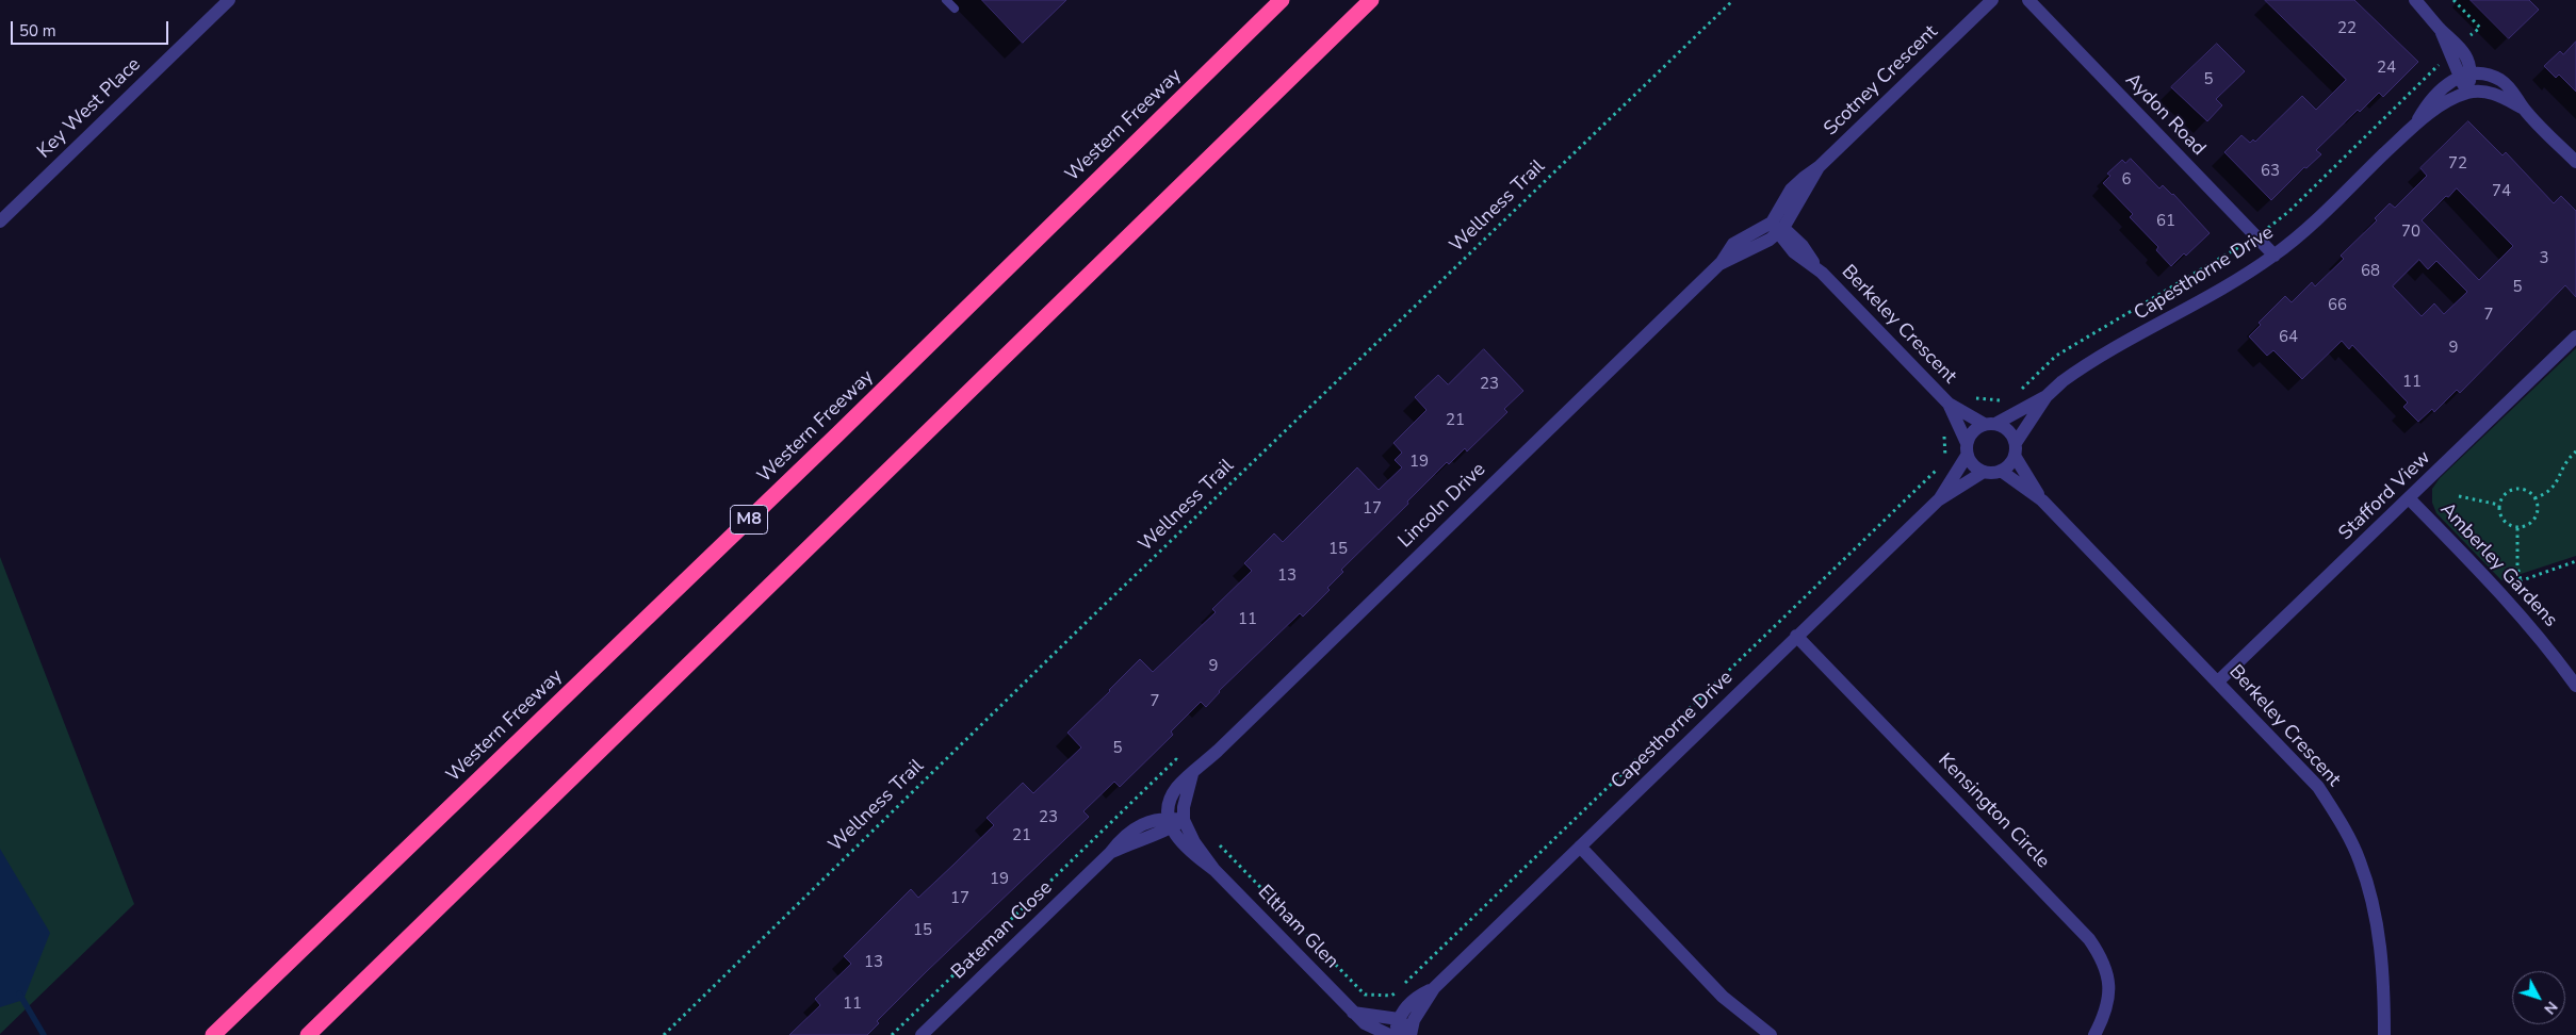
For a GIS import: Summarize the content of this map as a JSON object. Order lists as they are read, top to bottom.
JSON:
{
  "streets": {
    "highway": ["Western Freeway", "M8"],
    "street": [
      "Scotney Crescent",
      "Key West Place",
      "Aydon Road",
      "Capesthorne Drive",
      "Berkeley Crescent",
      "Stafford View",
      "Lincoln Drive",
      "Amberley Gardens",
      "Kensington Circle",
      "Eltham Glen",
      "Bateman Close"
    ],
    "path": ["Wellness Trail"]
  },
  "crossings": [
    ["Scotney Crescent", "Berkeley Crescent"],
    ["Scotney Crescent", "Lincoln Drive"],
    ["Aydon Road", "Capesthorne Drive"],
    ["Capesthorne Drive", "Berkeley Crescent"],
    ["Capesthorne Drive", "Kensington Circle"],
    ["Berkeley Crescent", "Stafford View"],
    ["Berkeley Crescent", "Lincoln Drive"],
    ["Stafford View", "Amberley Gardens"],
    ["Lincoln Drive", "Eltham Glen"],
    ["Lincoln Drive", "Bateman Close"],
    ["Eltham Glen", "Bateman Close"]
  ],
  "house_numbers": [
    "22",
    "24",
    "5",
    "72",
    "63",
    "6",
    "74",
    "61",
    "70",
    "3",
    "68",
    "5",
    "66",
    "7",
    "64",
    "9",
    "11",
    "23",
    "21",
    "19",
    "17",
    "15",
    "13",
    "11",
    "9",
    "7",
    "5",
    "23",
    "21",
    "19",
    "17",
    "15",
    "13",
    "11"
  ],
  "scale_bar": "50 m",
  "north": "bottom right"
}
